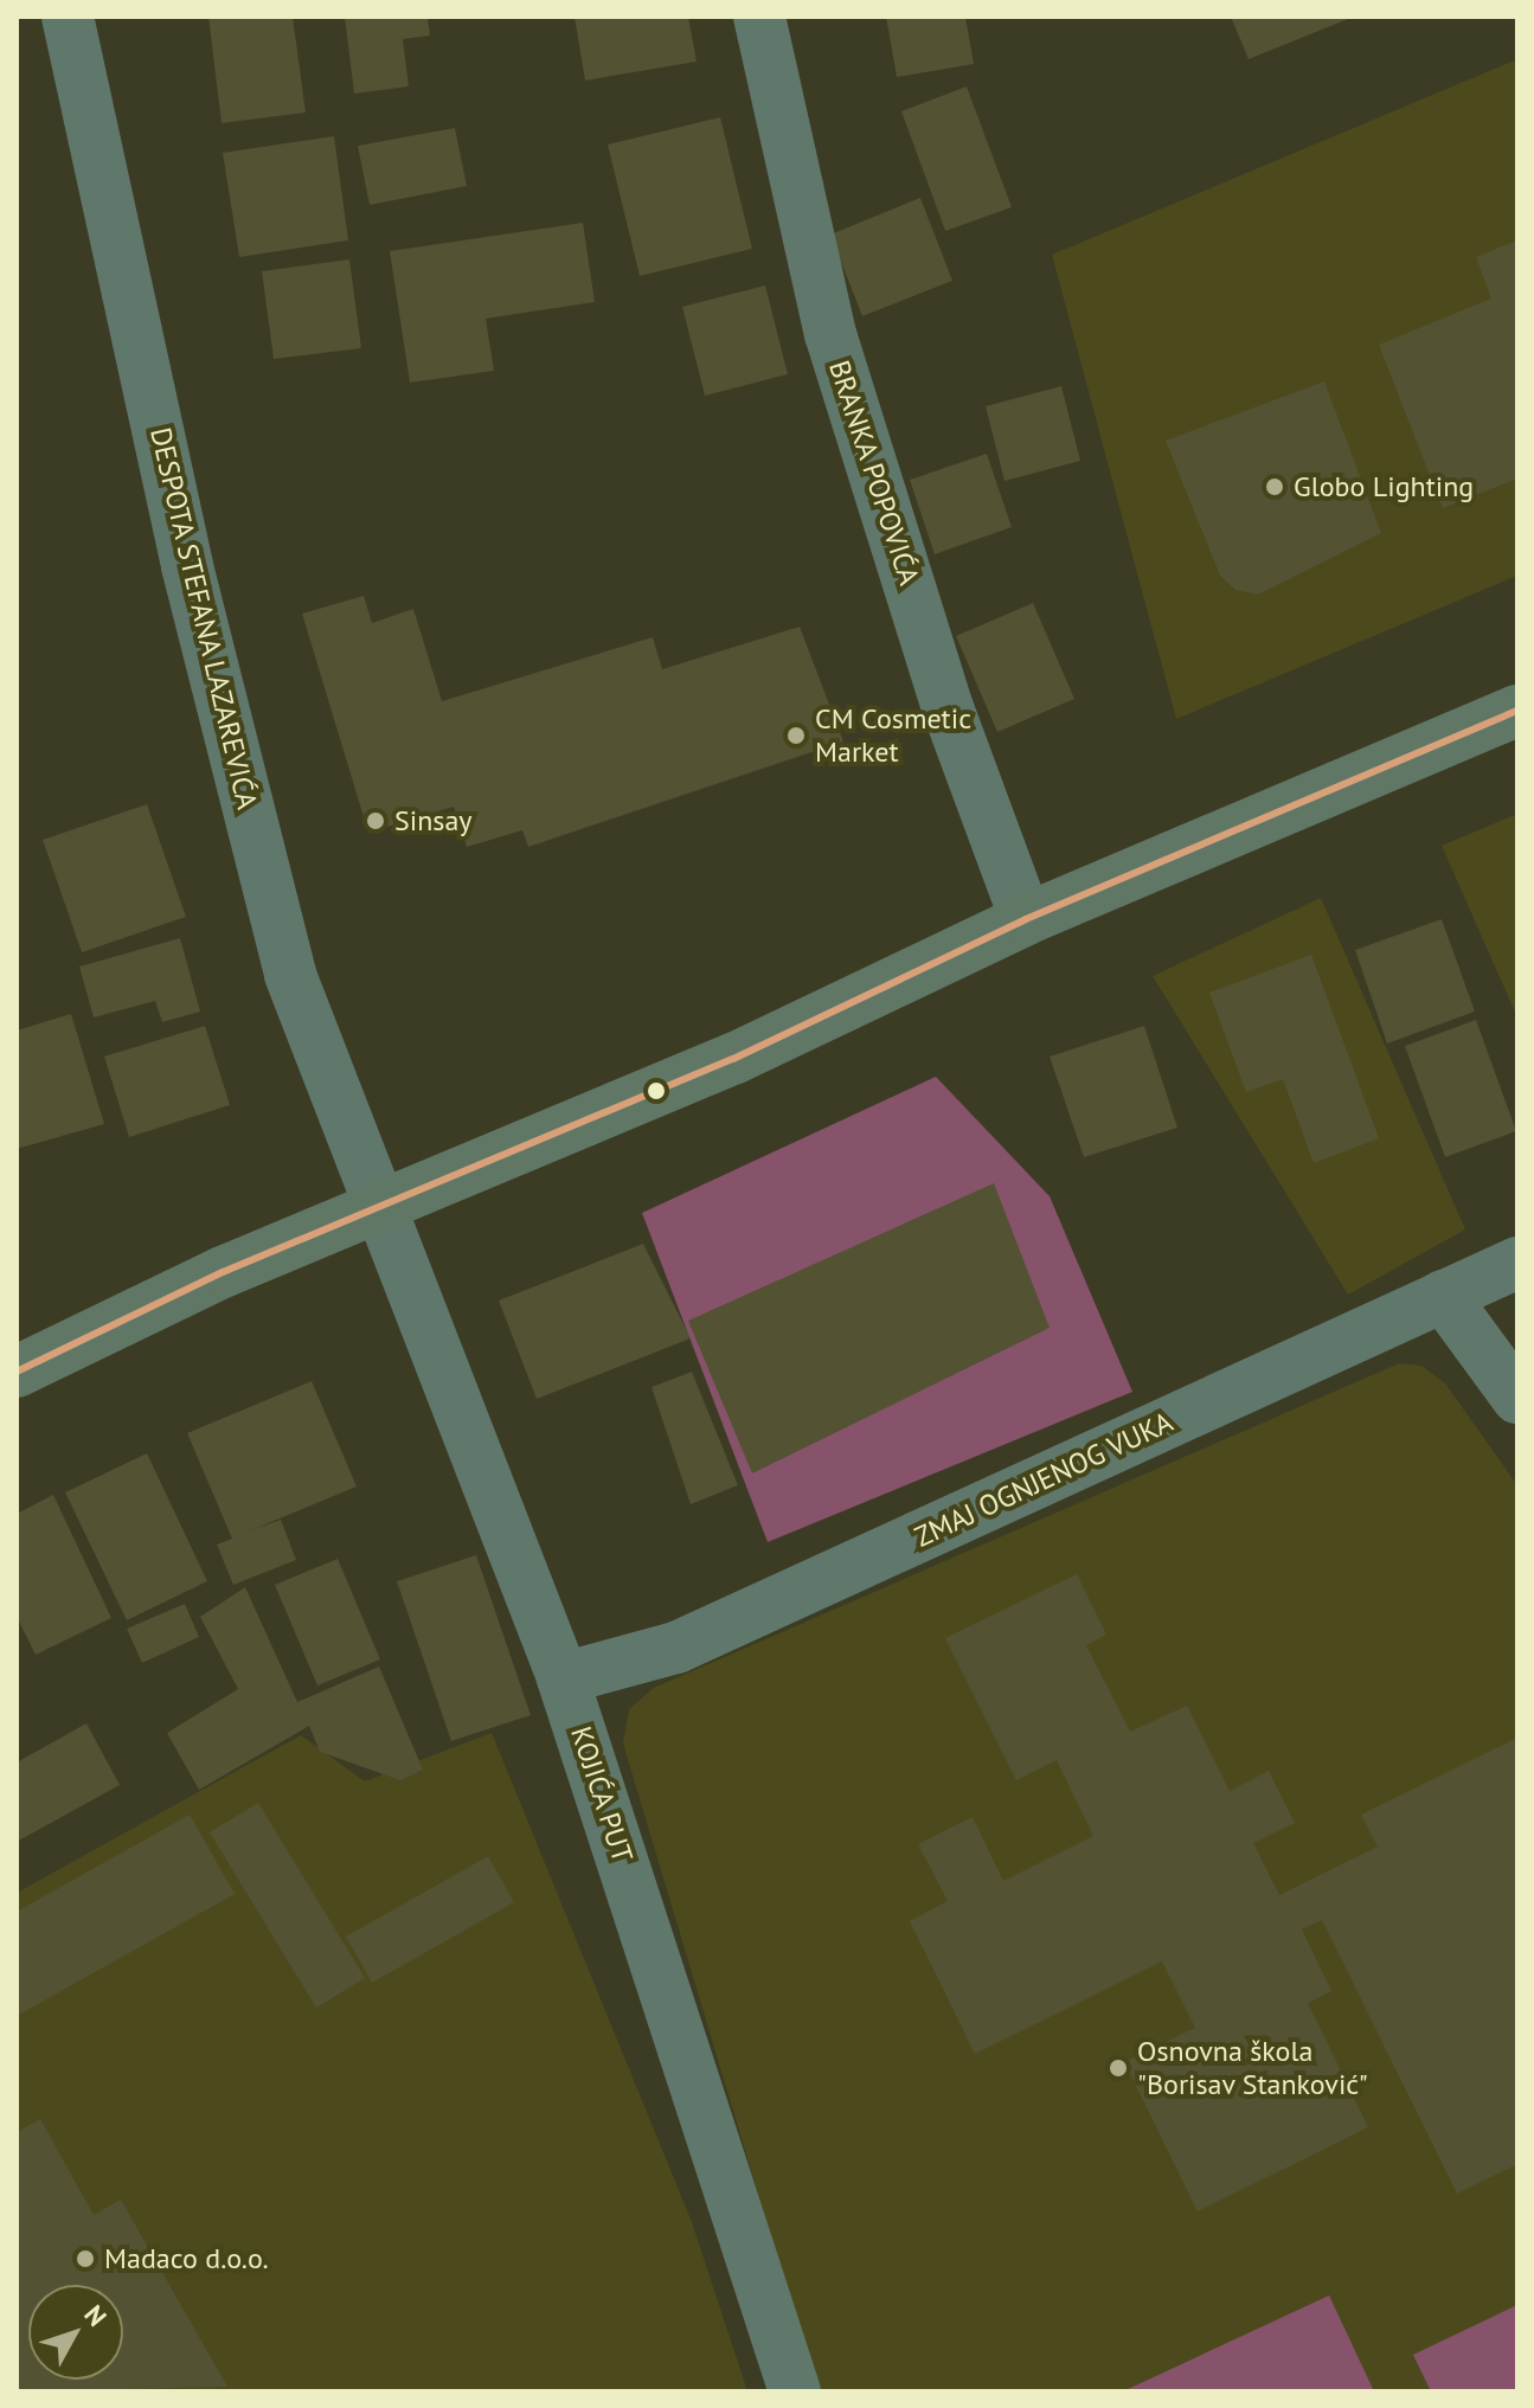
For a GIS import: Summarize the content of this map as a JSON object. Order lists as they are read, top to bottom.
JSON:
{
  "streets": {
    "street": [
      "BRANKA POPOVIĆA",
      "DESPOTA STEFANA LAZAREVIĆA",
      "ZMAJ OGNJENOG VUKA",
      "KOJIĆA PUT"
    ]
  },
  "crossings": [
    ["DESPOTA STEFANA LAZAREVIĆA", "KOJIĆA PUT"],
    ["ZMAJ OGNJENOG VUKA", "KOJIĆA PUT"]
  ],
  "places": [
    "Globo Lighting",
    "CM Cosmetic Market",
    "Sinsay",
    "Osnovna škola \"Borisav Stanković\"",
    "Madaco d.o.o."
  ],
  "north": "top right"
}
